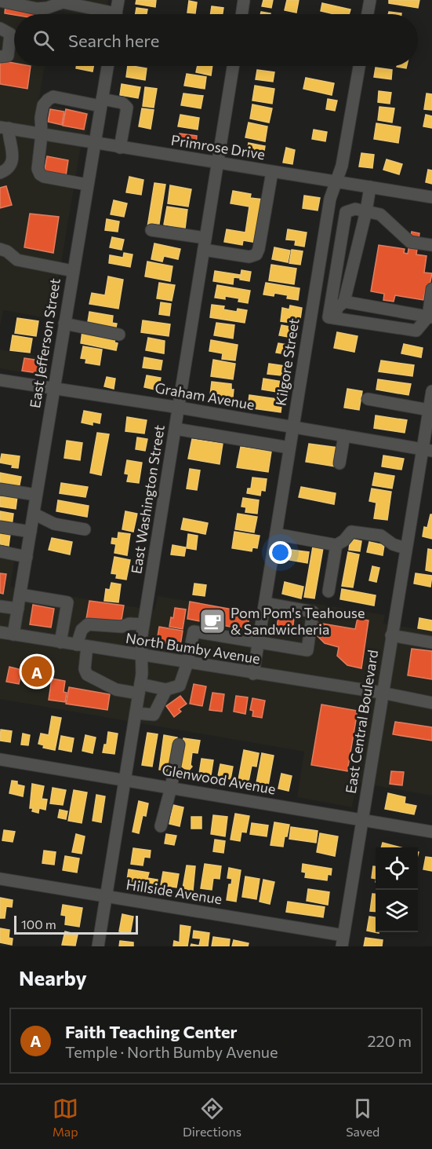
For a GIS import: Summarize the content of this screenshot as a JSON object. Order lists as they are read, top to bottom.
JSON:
{
  "streets": {
    "street": [
      "Primrose Drive",
      "East Jefferson Street",
      "Kilgore Street",
      "Graham Avenue",
      "East Washington Street",
      "North Bumby Avenue",
      "East Central Boulevard",
      "Glenwood Avenue",
      "Hillside Avenue"
    ]
  },
  "crossings": [
    ["Primrose Drive", "East Jefferson Street"],
    ["Primrose Drive", "Kilgore Street"],
    ["Primrose Drive", "East Washington Street"],
    ["East Jefferson Street", "Graham Avenue"],
    ["East Jefferson Street", "North Bumby Avenue"],
    ["Kilgore Street", "Graham Avenue"],
    ["Kilgore Street", "North Bumby Avenue"],
    ["Graham Avenue", "East Washington Street"],
    ["Graham Avenue", "East Central Boulevard"],
    ["East Washington Street", "North Bumby Avenue"],
    ["East Washington Street", "Glenwood Avenue"],
    ["East Washington Street", "Hillside Avenue"],
    ["North Bumby Avenue", "East Central Boulevard"],
    ["East Central Boulevard", "Glenwood Avenue"],
    ["East Central Boulevard", "Hillside Avenue"]
  ],
  "places": {
    "cafe": ["Pom Pom's Teahouse & Sandwicheria"]
  },
  "scale_bar": "100 m",
  "page": {
    "search": "Search here",
    "pins": "A",
    "scale": "100 m",
    "heading": "Nearby",
    "list": [
      {
        "mark": "A",
        "name": "Faith Teaching Center",
        "note": "Temple · North Bumby Avenue",
        "value": "220 m"
      }
    ],
    "nav": ["Map", "Directions", "Saved"]
  }
}
